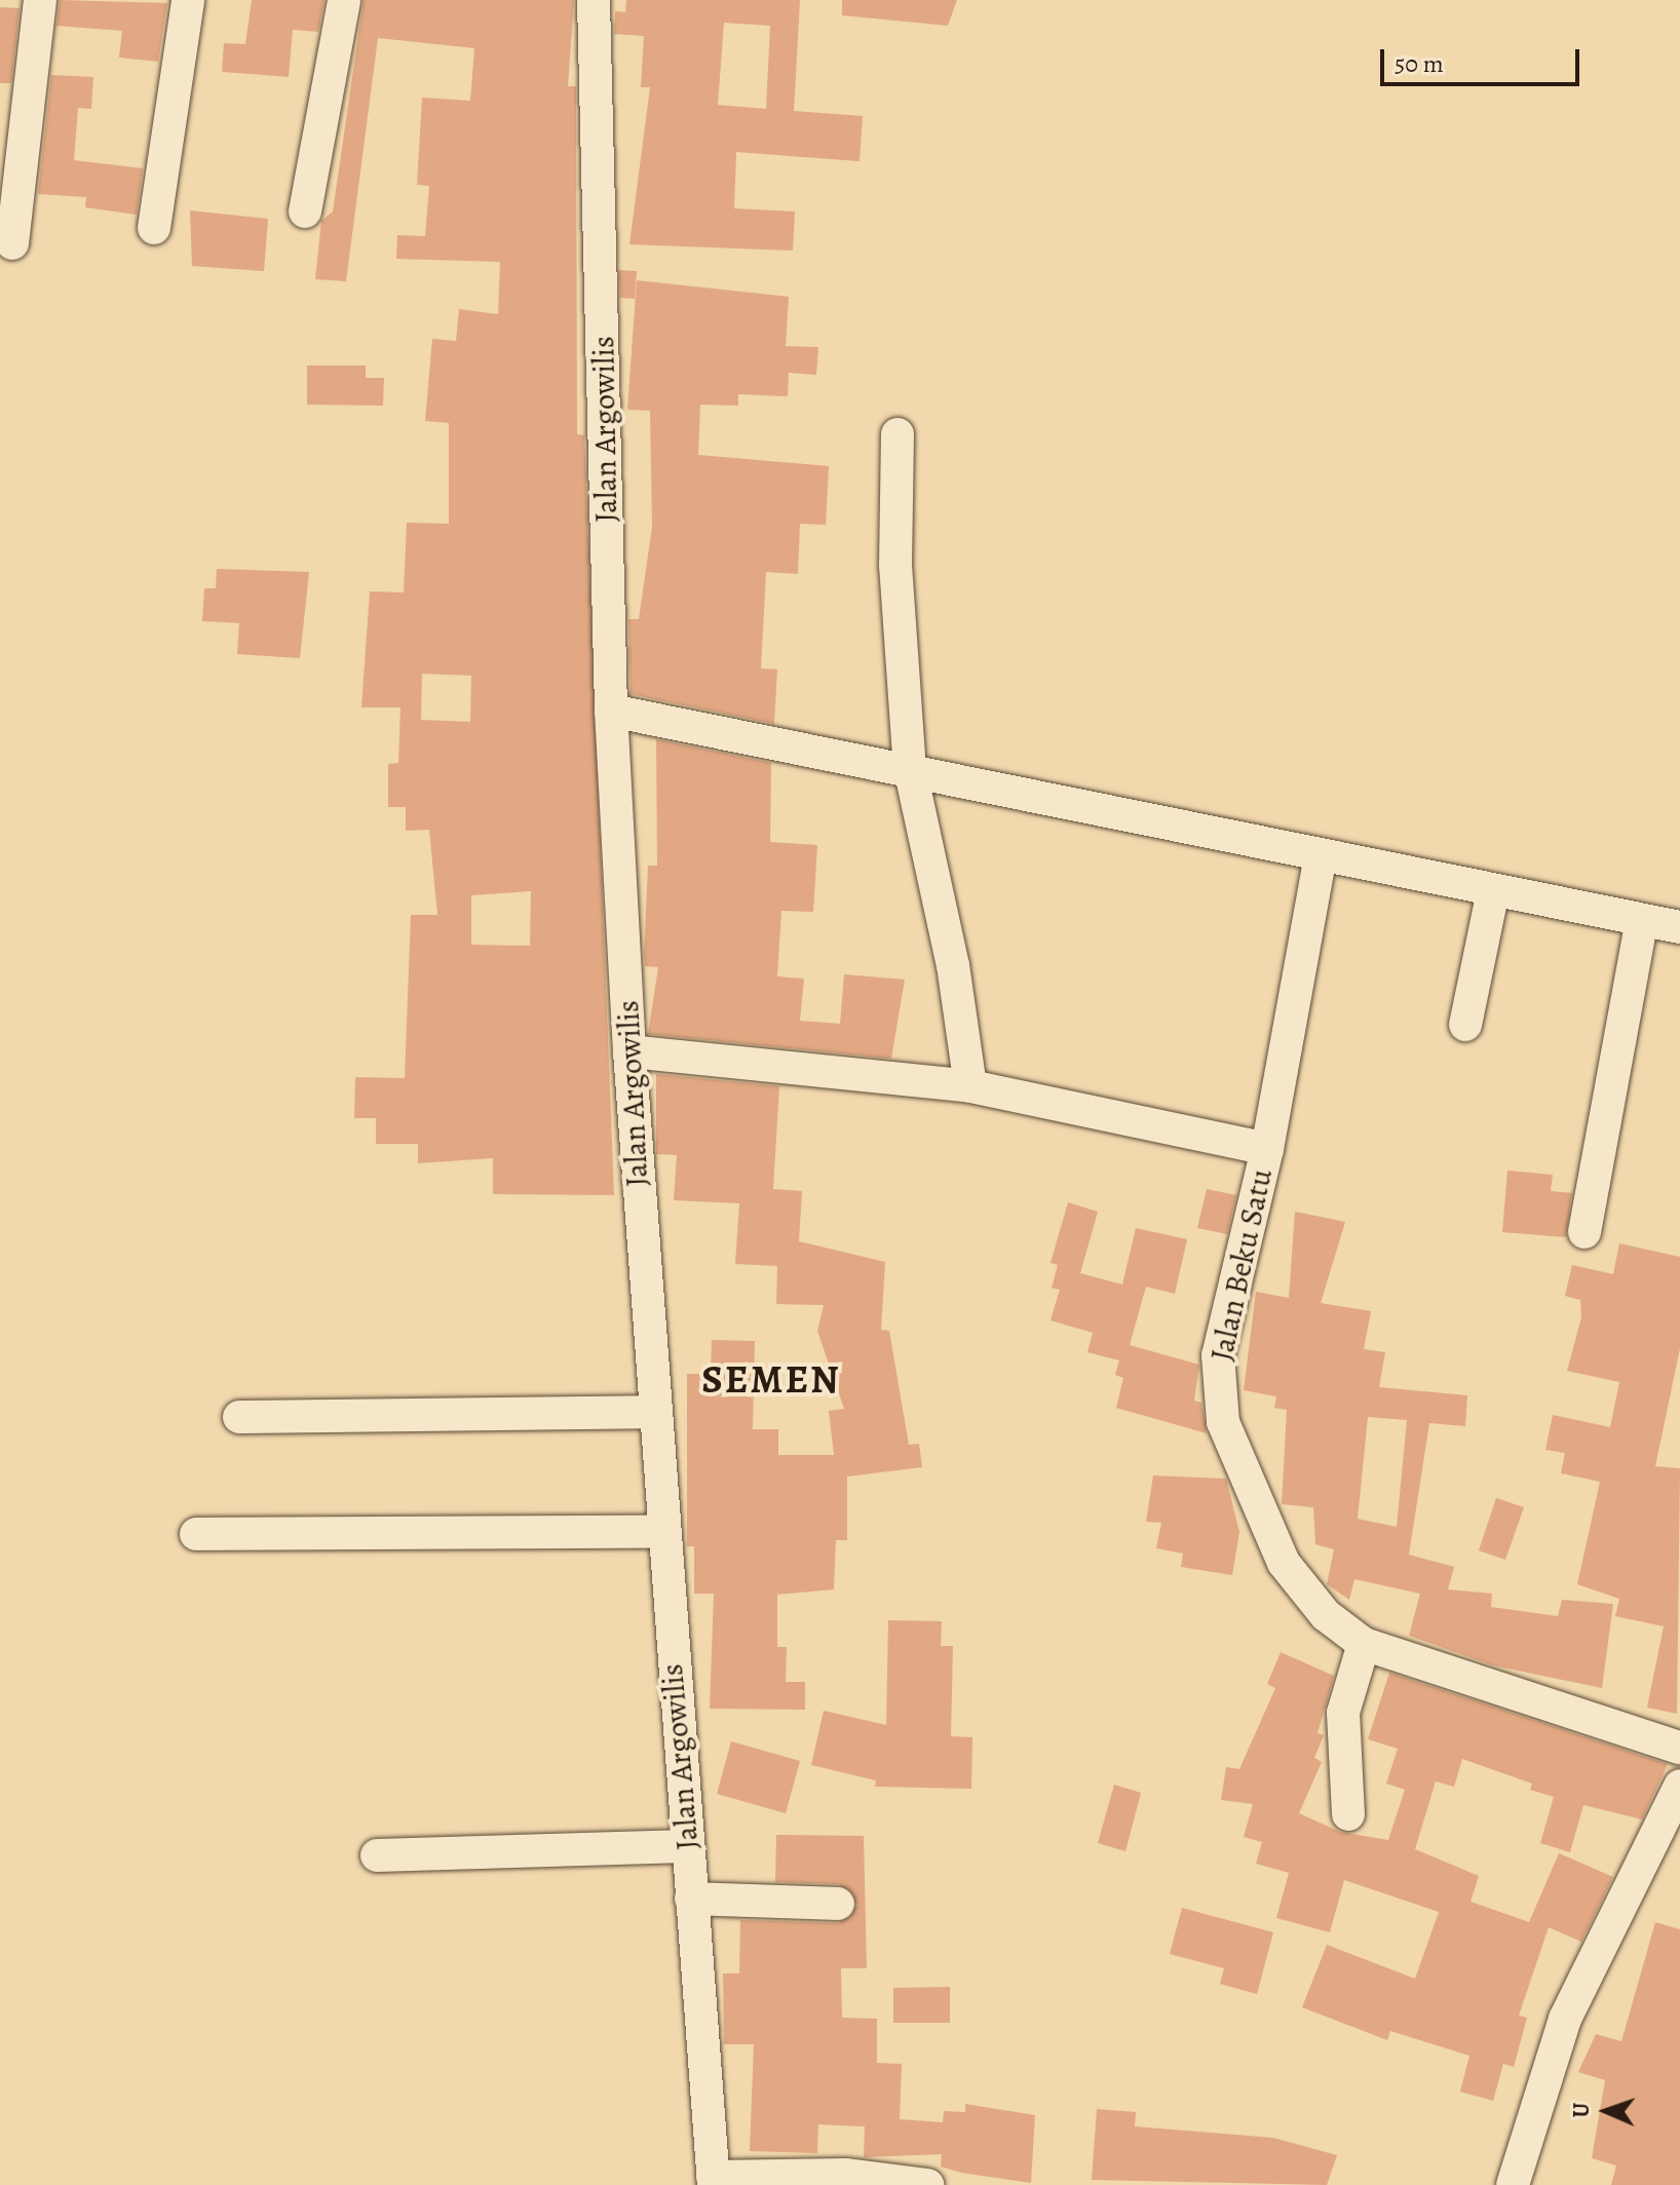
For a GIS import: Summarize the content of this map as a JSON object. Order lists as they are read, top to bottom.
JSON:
{
  "streets": {
    "street": ["Jalan Argowilis", "Jalan Beku Satu"]
  },
  "districts": ["SEMEN"],
  "scale_bar": "50 m",
  "north": "left"
}
